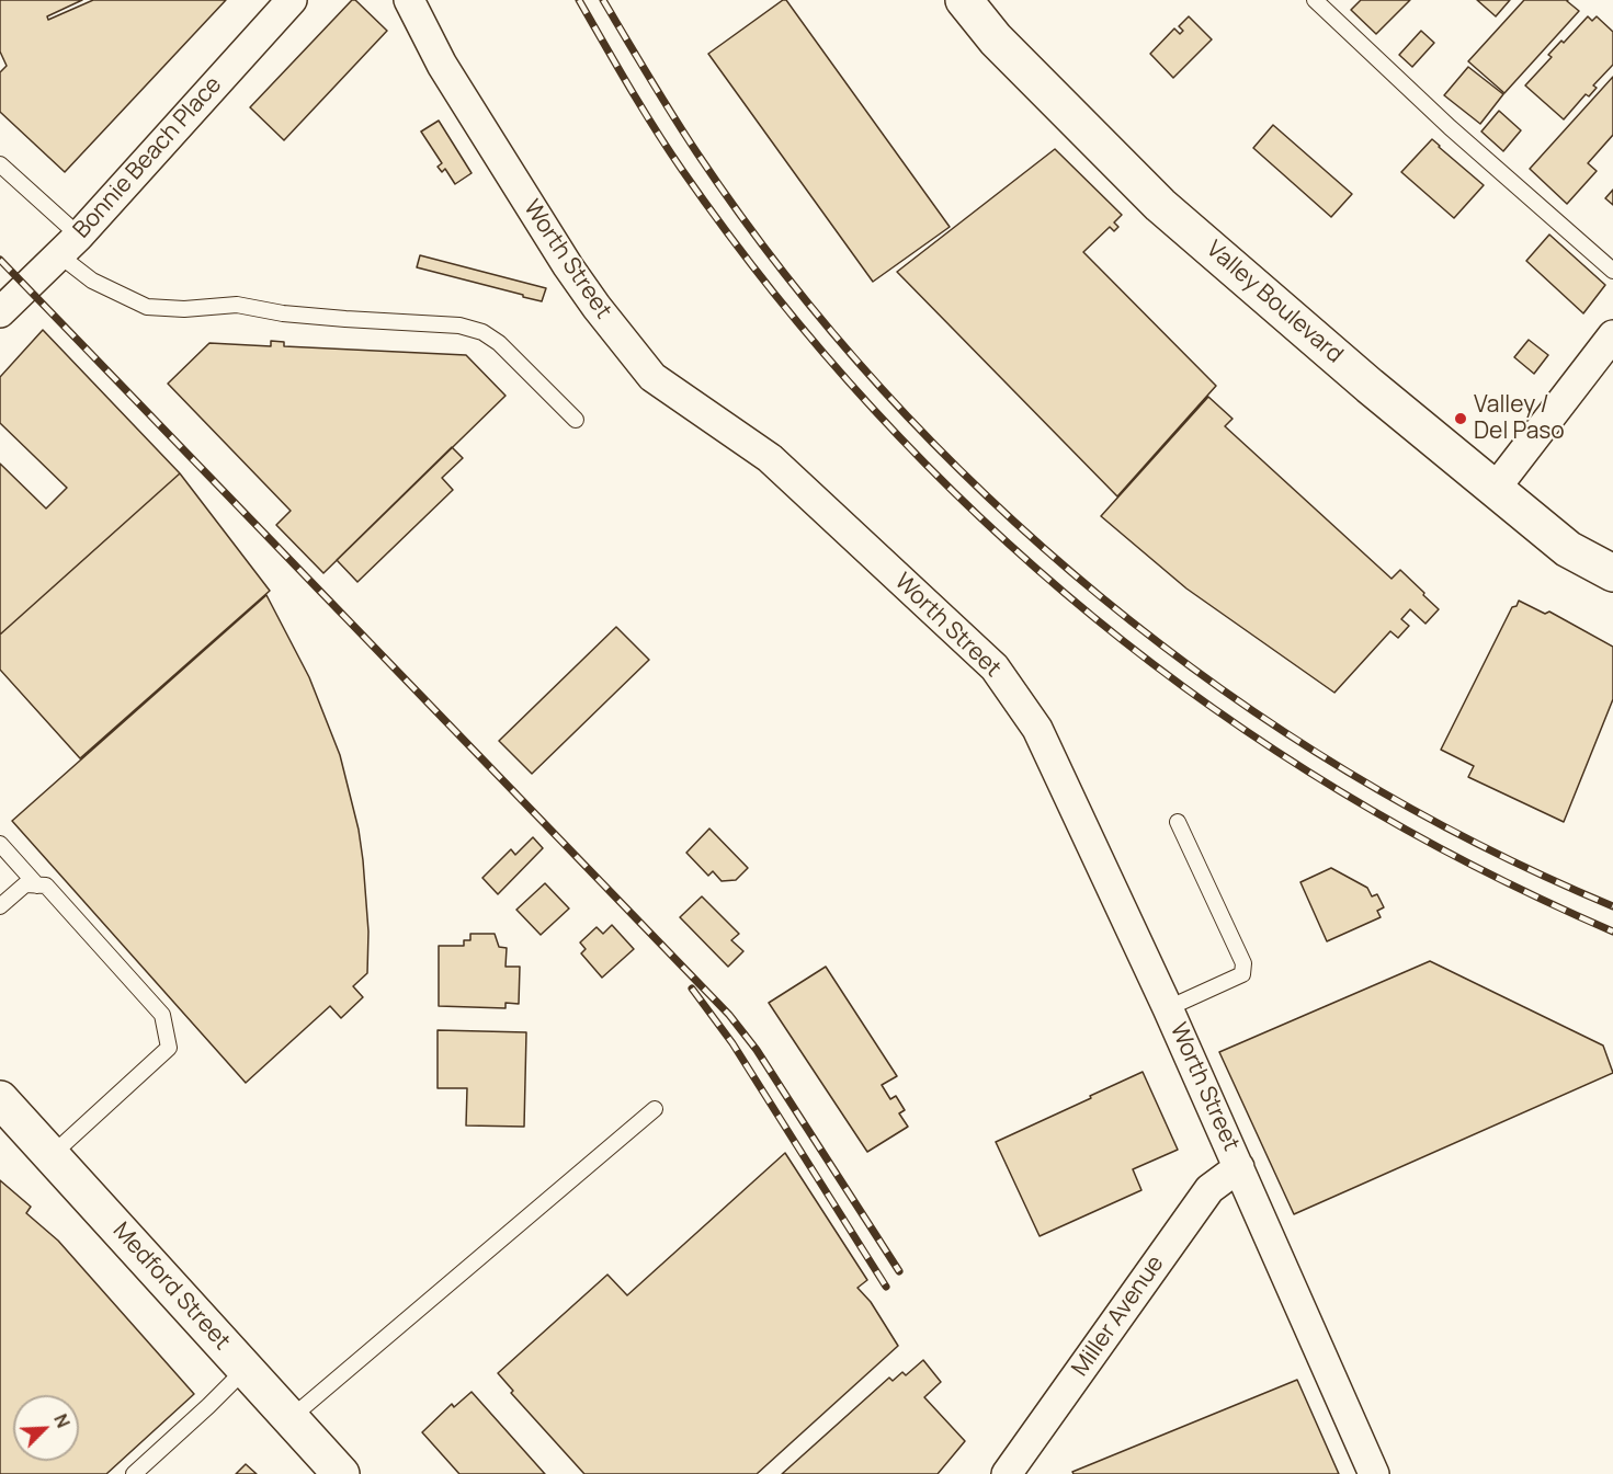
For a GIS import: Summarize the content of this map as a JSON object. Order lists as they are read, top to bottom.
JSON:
{
  "streets": {
    "main road": ["Valley Boulevard", "Medford Street"],
    "street": ["Bonnie Beach Place", "Worth Street", "Miller Avenue"]
  },
  "crossings": [
    ["Worth Street", "Miller Avenue"]
  ],
  "places": ["Valley / Del Paso"],
  "north": "top right"
}
